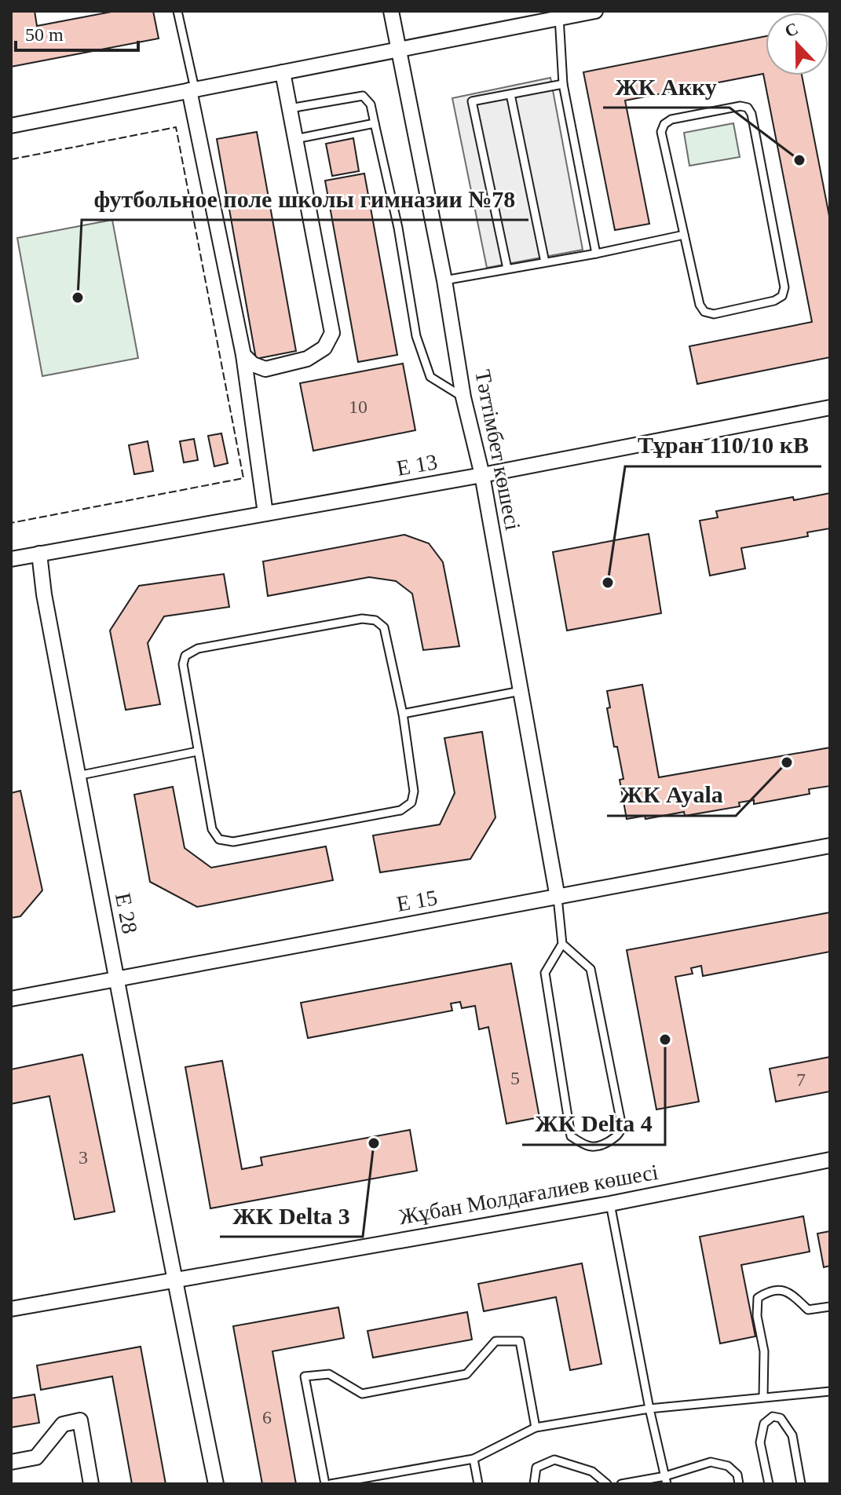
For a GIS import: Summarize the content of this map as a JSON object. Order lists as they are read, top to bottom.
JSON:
{
  "streets": {
    "street": [
      "Тәттімбет көшесі",
      "E 13",
      "E 15",
      "E 28",
      "Жұбан Молдағалиев көшесі"
    ]
  },
  "crossings": [
    ["Тәттімбет көшесі", "E 13"],
    ["Тәттімбет көшесі", "E 15"],
    ["E 13", "E 28"],
    ["E 15", "E 28"],
    ["E 28", "Жұбан Молдағалиев көшесі"]
  ],
  "places": [
    "ЖК Акку",
    "футбольное поле школы гимназии №78",
    "Тұран 110/10 кВ",
    "ЖК Ayala",
    "ЖК Delta 4",
    "ЖК Delta 3"
  ],
  "house_numbers": [
    "10",
    "5",
    "7",
    "3",
    "6"
  ],
  "scale_bar": "50 m",
  "north": "top"
}
